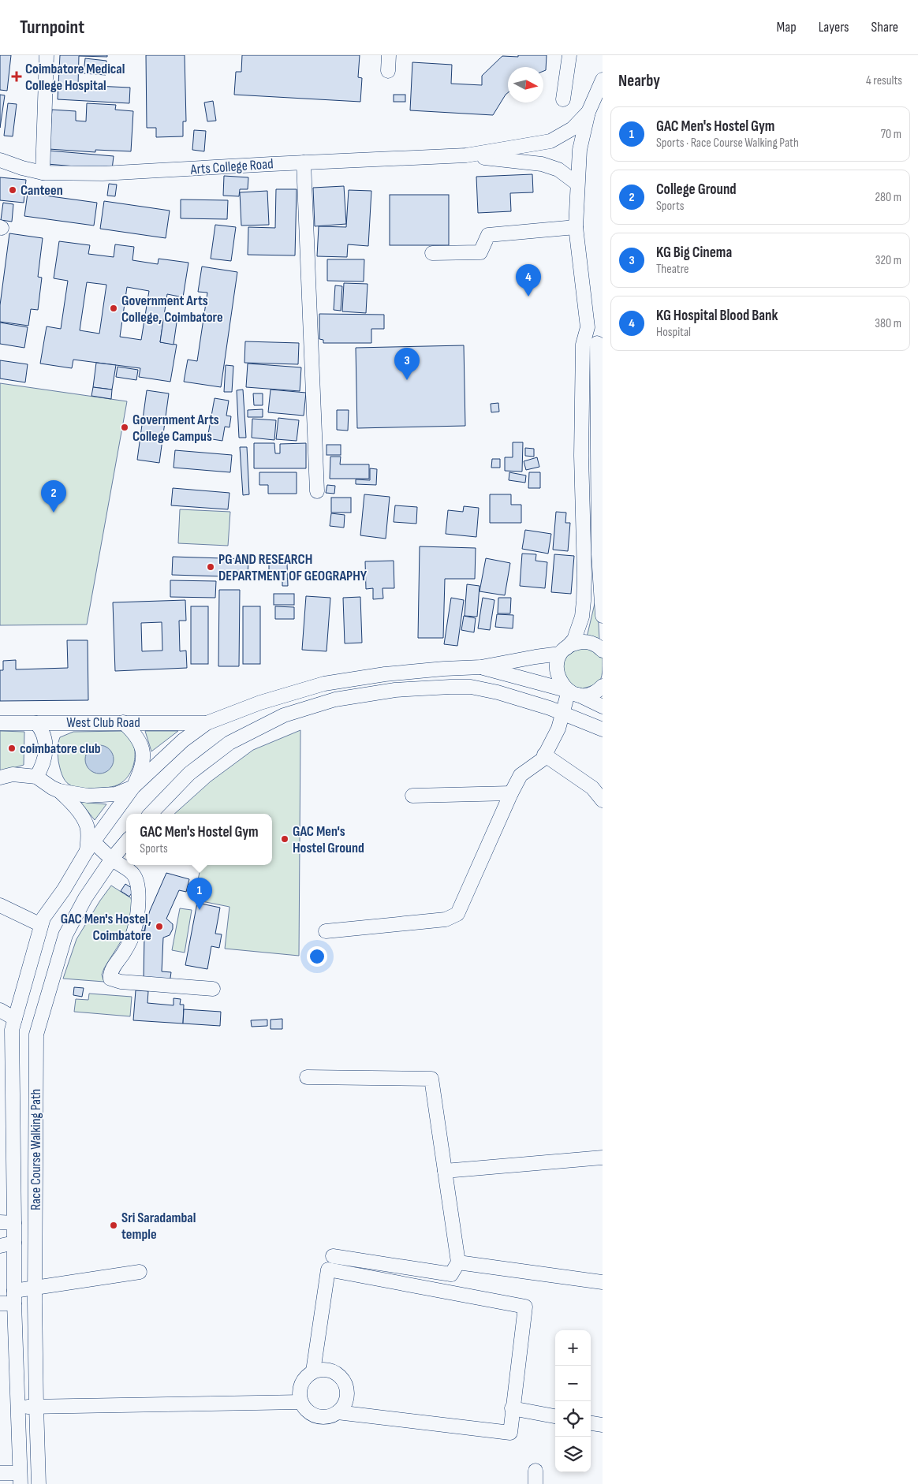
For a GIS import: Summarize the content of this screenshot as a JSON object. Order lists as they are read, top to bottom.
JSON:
{
  "streets": {
    "street": ["Arts College Road", "West Club Road", "Race Course Walking Path"]
  },
  "places": {
    "health": ["Coimbatore Medical College Hospital"],
    "other": [
      "Canteen",
      "Government Arts College, Coimbatore",
      "Government Arts College Campus",
      "PG AND RESEARCH DEPARTMENT OF GEOGRAPHY",
      "coimbatore club",
      "GAC Men's Hostel Ground",
      "GAC Men's Hostel, Coimbatore",
      "Sri Saradambal temple"
    ]
  },
  "north": "right",
  "page": {
    "header": "Turnpoint",
    "nav": ["Map", "Layers", "Share"],
    "heading": ["Nearby", "4 results"],
    "list": [
      {
        "mark": "1",
        "name": "GAC Men's Hostel Gym",
        "note": "Sports · Race Course Walking Path",
        "value": "70 m"
      },
      {
        "mark": "2",
        "name": "College Ground",
        "note": "Sports",
        "value": "280 m"
      },
      {
        "mark": "3",
        "name": "KG Big Cinema",
        "note": "Theatre",
        "value": "320 m"
      },
      {
        "mark": "4",
        "name": "KG Hospital Blood Bank",
        "note": "Hospital",
        "value": "380 m"
      }
    ],
    "pins": [
      "4",
      "3",
      "2",
      "1"
    ],
    "popup": ["GAC Men's Hostel Gym", "Sports"],
    "map_buttons": ["+", "−"]
  }
}
